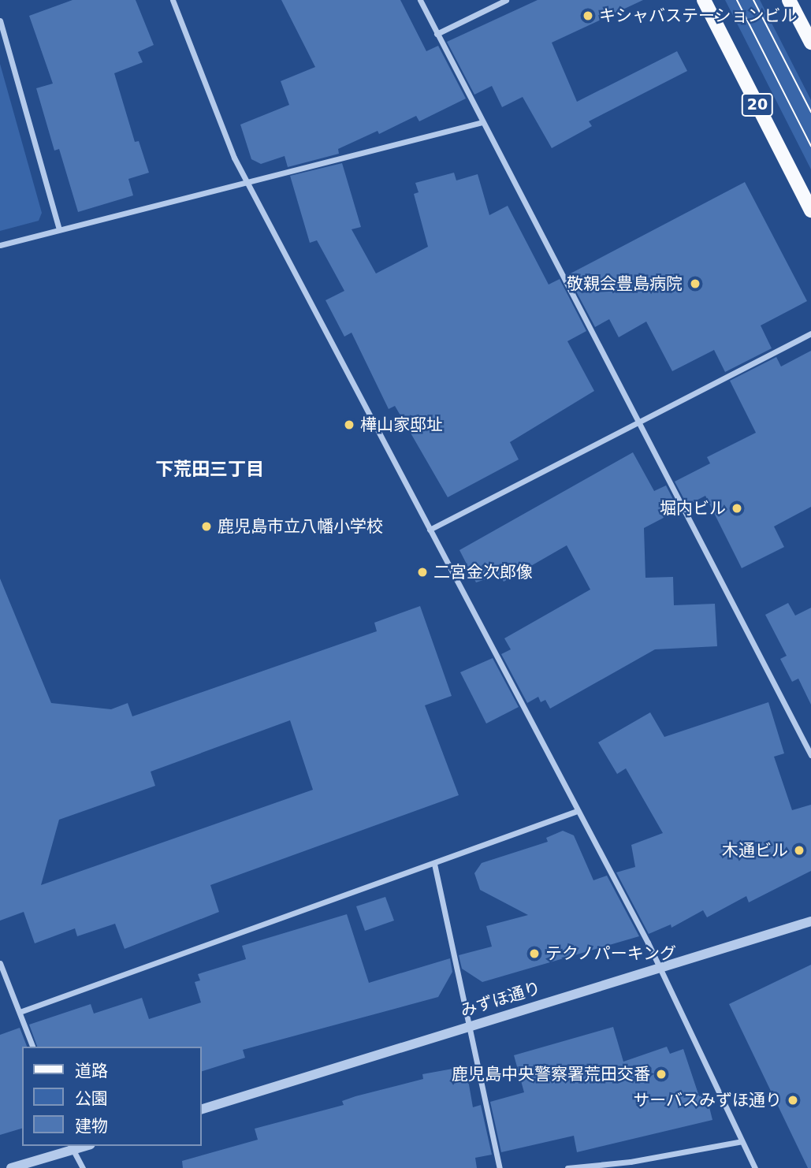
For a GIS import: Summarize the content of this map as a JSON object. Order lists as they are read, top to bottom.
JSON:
{
  "streets": {
    "main road": ["20"],
    "street": ["みずほ通り"]
  },
  "districts": ["下荒田三丁目"],
  "places": [
    "キシャバステーションビル",
    "敬親会豊島病院",
    "樺山家邸址",
    "堀内ビル",
    "鹿児島市立八幡小学校",
    "二宮金次郎像",
    "木通ビル",
    "テクノパーキング",
    "鹿児島中央警察署荒田交番",
    "サーバスみずほ通り"
  ],
  "legend": ["道路", "公園", "建物"]
}
